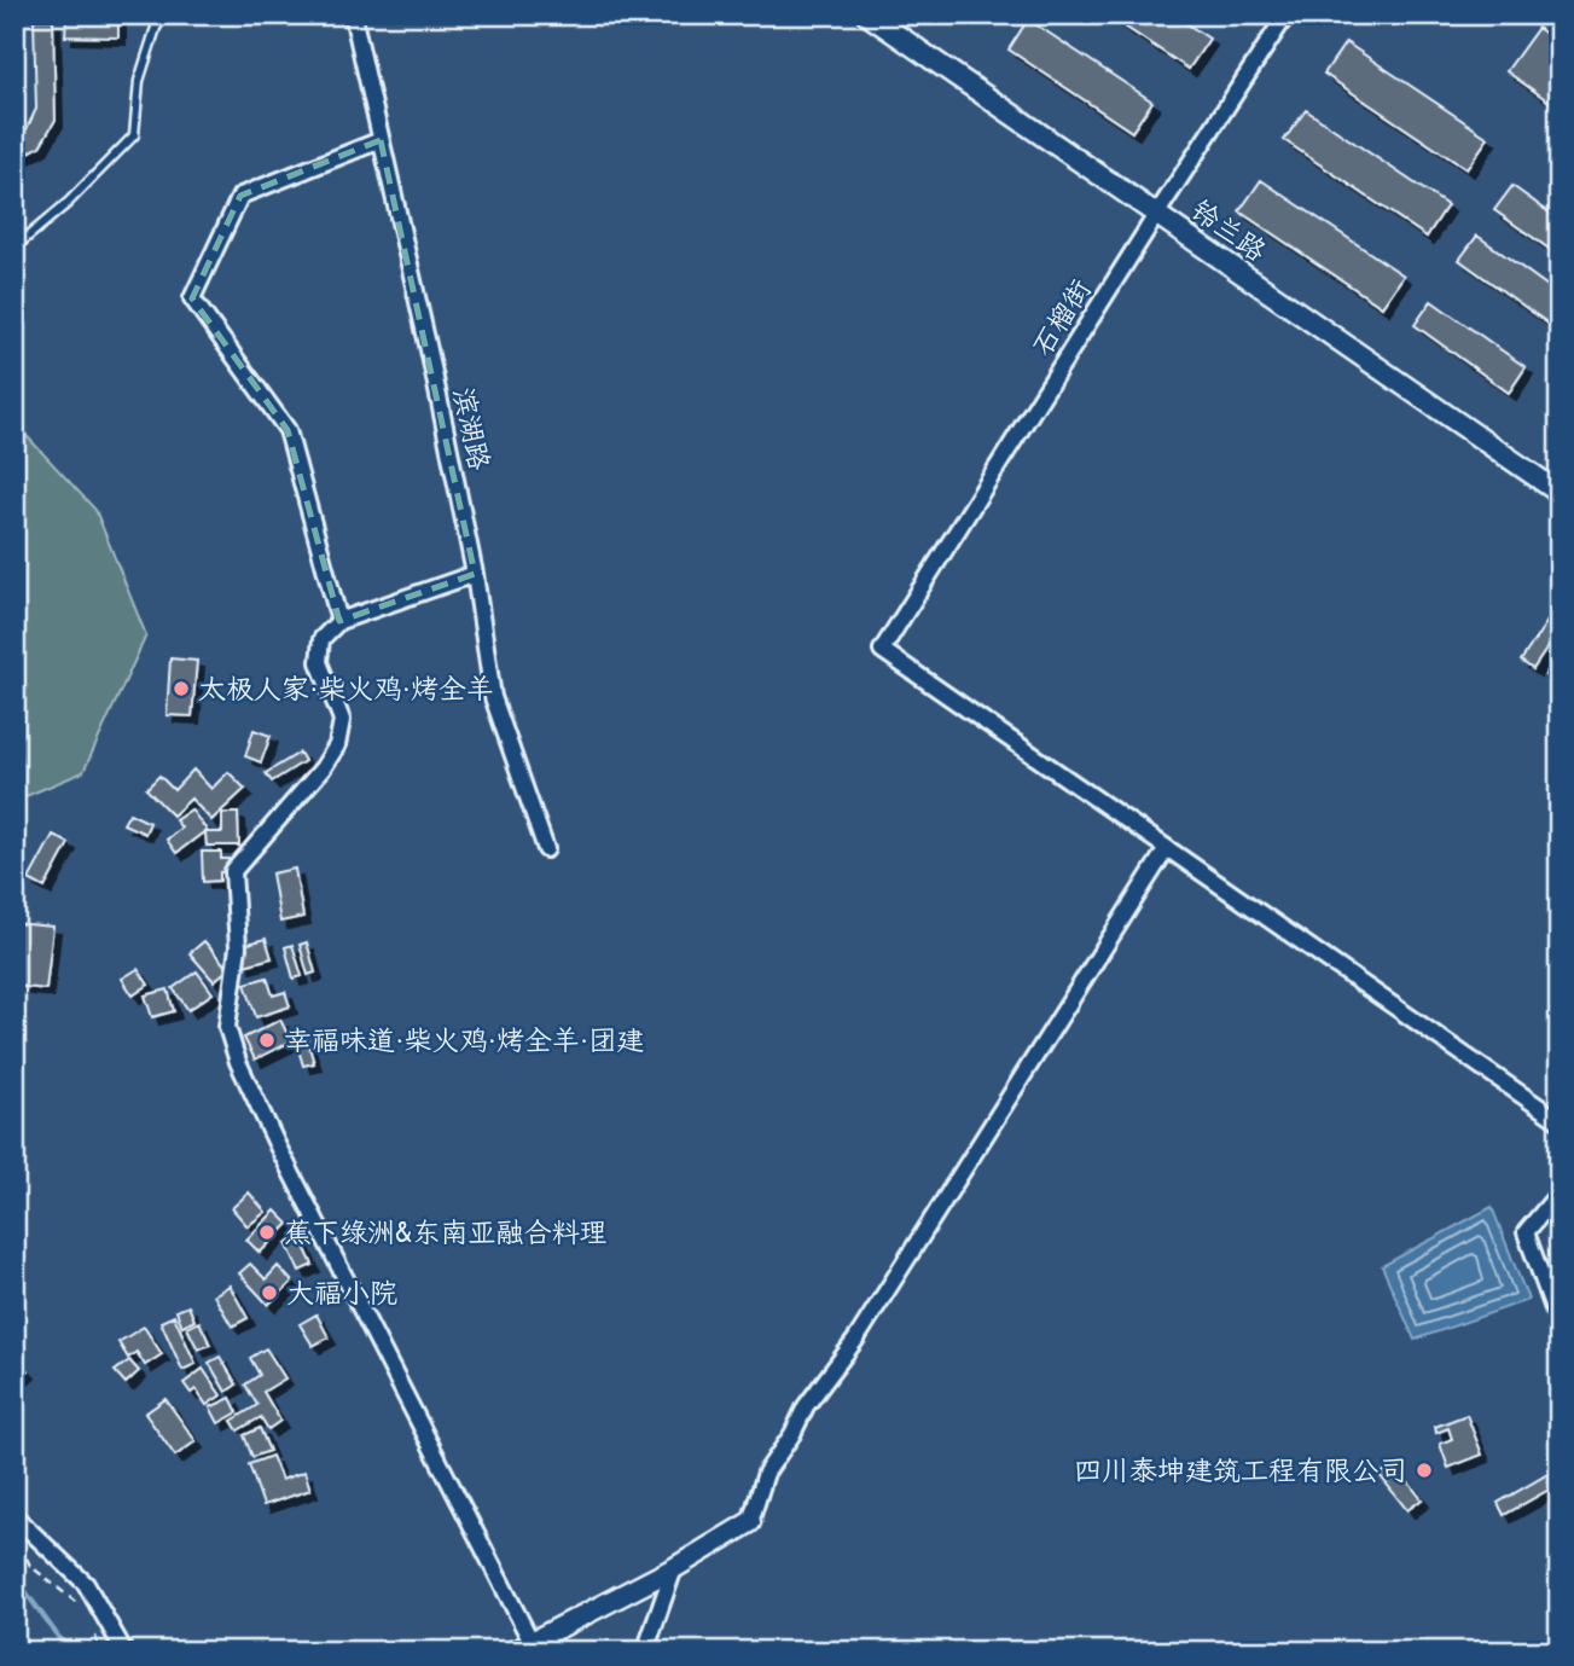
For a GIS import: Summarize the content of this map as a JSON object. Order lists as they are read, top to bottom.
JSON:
{
  "streets": {
    "street": ["铃兰路", "石榴街", "滨湖路"]
  },
  "crossings": [
    ["铃兰路", "石榴街"]
  ],
  "places": [
    "太极人家·柴火鸡·烤全羊",
    "幸福味道·柴火鸡·烤全羊·团建",
    "蕉下绿洲&东南亚融合料理",
    "大福小院",
    "四川泰坤建筑工程有限公司"
  ]
}
